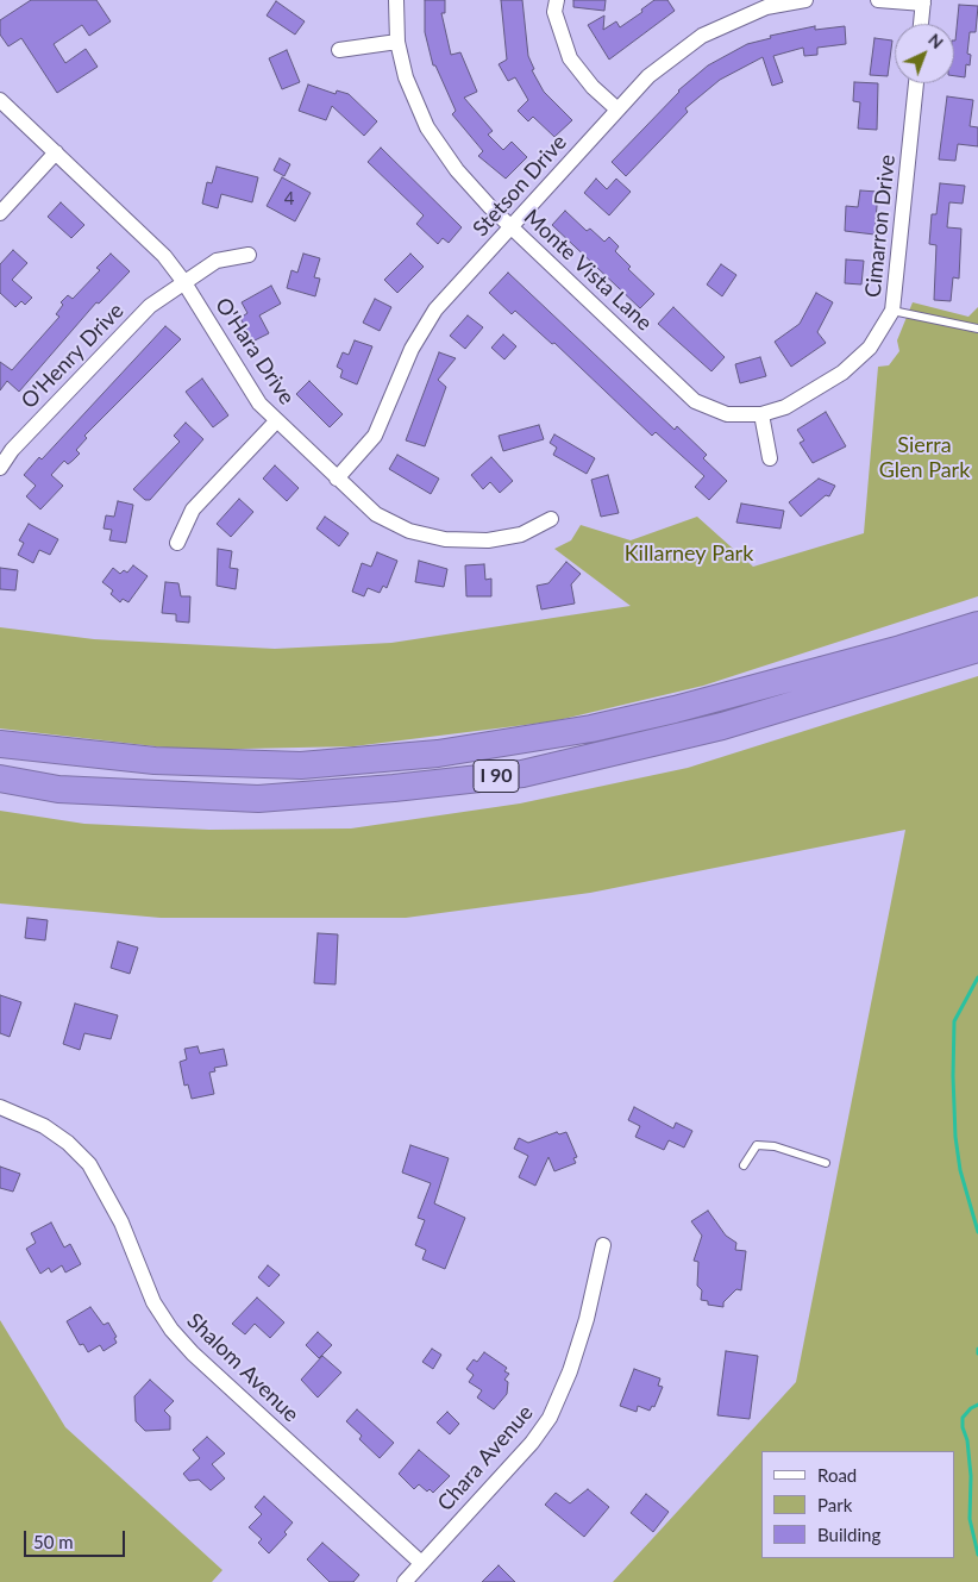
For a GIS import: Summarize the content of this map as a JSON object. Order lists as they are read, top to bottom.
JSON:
{
  "streets": {
    "highway": ["I 90"],
    "street": [
      "Stetson Drive",
      "Cimarron Drive",
      "Monte Vista Lane",
      "O'Hara Drive",
      "O'Henry Drive",
      "Shalom Avenue",
      "Chara Avenue"
    ]
  },
  "crossings": [
    ["Stetson Drive", "Monte Vista Lane"],
    ["Stetson Drive", "O'Hara Drive"],
    ["Cimarron Drive", "Monte Vista Lane"],
    ["O'Hara Drive", "O'Henry Drive"],
    ["Shalom Avenue", "Chara Avenue"]
  ],
  "parks": ["Sierra Glen Park", "Killarney Park"],
  "house_numbers": ["4"],
  "legend": ["Road", "Park", "Building"],
  "scale_bar": "50 m",
  "north": "top right"
}
